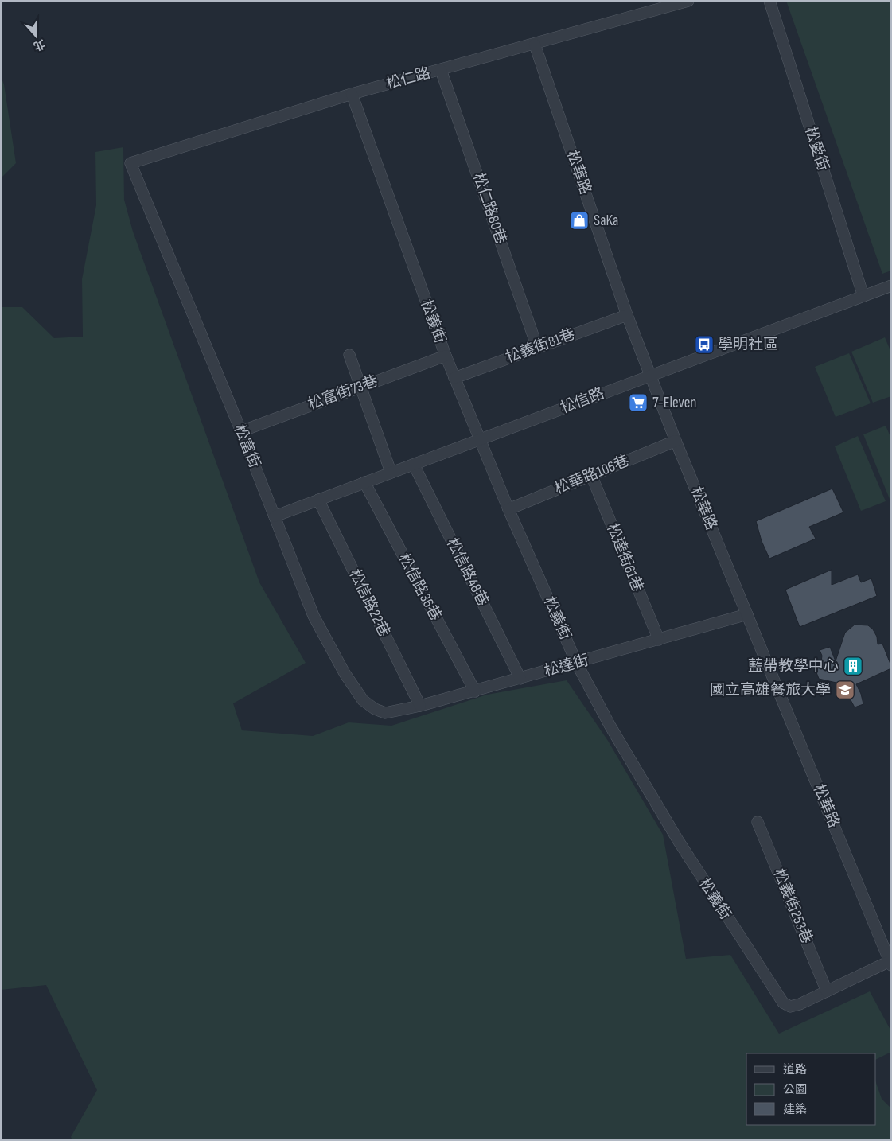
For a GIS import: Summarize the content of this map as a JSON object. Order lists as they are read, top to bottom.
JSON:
{
  "streets": {
    "street": [
      "松仁路",
      "松愛街",
      "松華路",
      "松仁路80巷",
      "松義街",
      "松義街81巷",
      "松富街73巷",
      "松信路",
      "松富街",
      "松華路106巷",
      "松達街61巷",
      "松信路48巷",
      "松信路36巷",
      "松信路22巷",
      "松達街",
      "松義街253巷"
    ]
  },
  "crossings": [
    ["松仁路", "松華路"],
    ["松仁路", "松仁路80巷"],
    ["松仁路", "松義街"],
    ["松仁路", "松富街"],
    ["松愛街", "松信路"],
    ["松華路", "松義街"],
    ["松華路", "松義街81巷"],
    ["松華路", "松信路"],
    ["松華路", "松華路106巷"],
    ["松華路", "松達街"],
    ["松仁路80巷", "松義街81巷"],
    ["松義街", "松義街81巷"],
    ["松義街", "松富街73巷"],
    ["松義街", "松信路"],
    ["松義街", "松華路106巷"],
    ["松義街", "松達街"],
    ["松義街", "松義街253巷"],
    ["松富街73巷", "松富街"],
    ["松信路", "松富街"],
    ["松信路", "松信路48巷"],
    ["松信路", "松信路36巷"],
    ["松信路", "松信路22巷"],
    ["松富街", "松達街"],
    ["松華路106巷", "松達街61巷"],
    ["松達街61巷", "松達街"],
    ["松信路48巷", "松達街"],
    ["松信路36巷", "松達街"],
    ["松信路22巷", "松達街"]
  ],
  "places": {
    "shop": ["SaKa"],
    "bus stop": ["學明社區"],
    "supermarket": ["7-Eleven"],
    "building": ["藍帶教學中心"],
    "school or university": ["國立高雄餐旅大學"]
  },
  "legend": ["道路", "公園", "建築"],
  "north": "bottom"
}
